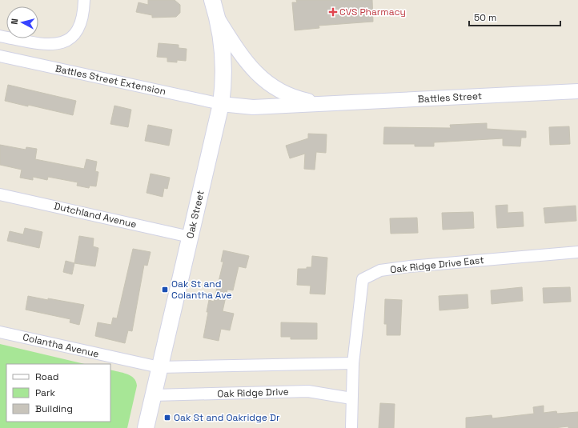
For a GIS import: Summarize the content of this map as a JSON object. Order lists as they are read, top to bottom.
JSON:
{
  "streets": {
    "main road": ["Oak Street"],
    "street": [
      "Battles Street Extension",
      "Battles Street",
      "Dutchland Avenue",
      "Oak Ridge Drive East",
      "Colantha Avenue",
      "Oak Ridge Drive"
    ]
  },
  "crossings": [
    ["Battles Street Extension", "Battles Street"],
    ["Battles Street Extension", "Oak Street"],
    ["Battles Street", "Oak Street"],
    ["Oak Street", "Dutchland Avenue"],
    ["Oak Street", "Colantha Avenue"],
    ["Oak Street", "Oak Ridge Drive"]
  ],
  "places": {
    "health": ["CVS Pharmacy"],
    "transit": ["Oak St and Colantha Ave", "Oak St and Oakridge Dr"]
  },
  "legend": ["Road", "Park", "Building"],
  "scale_bar": "50 m",
  "north": "left"
}
